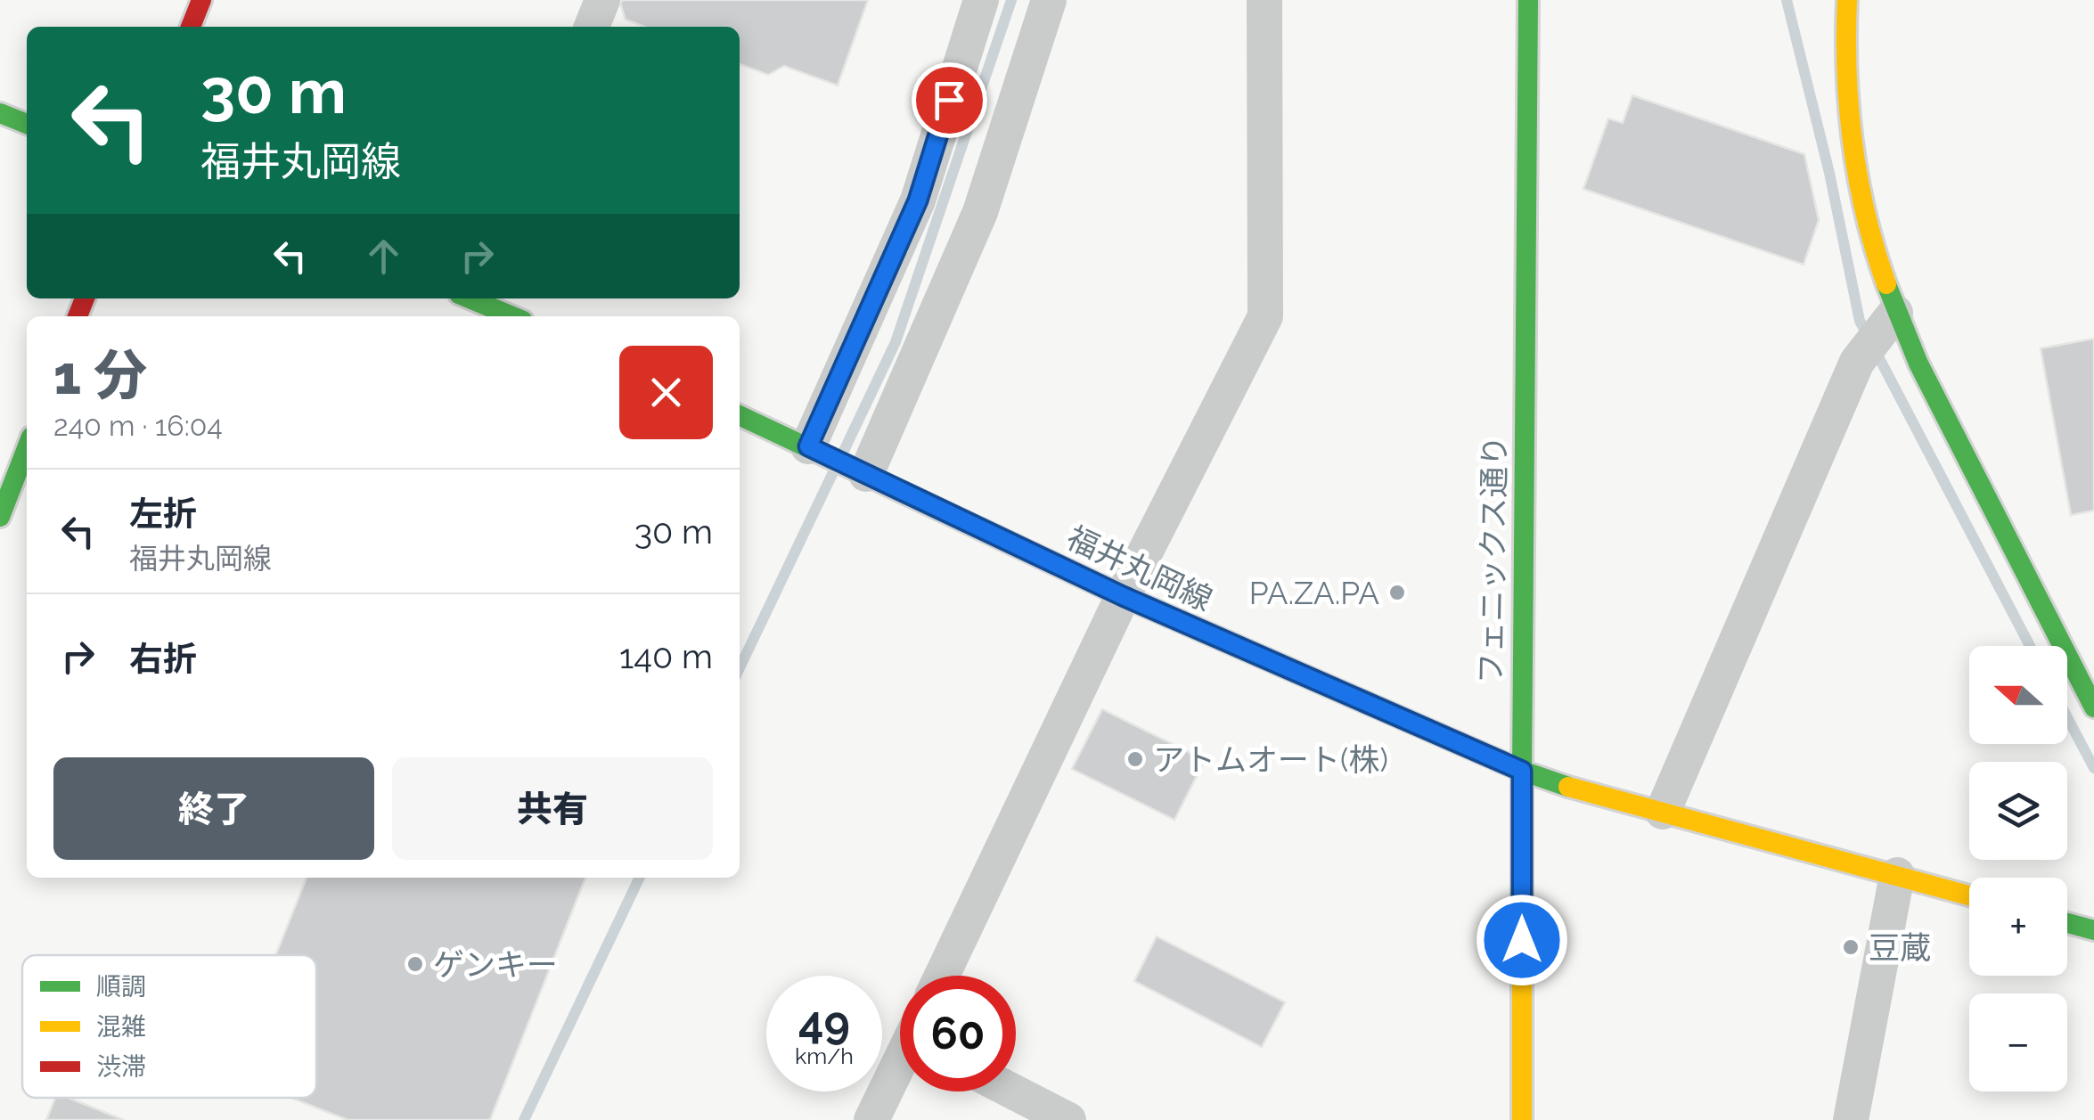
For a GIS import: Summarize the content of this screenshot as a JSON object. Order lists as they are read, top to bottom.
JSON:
{
  "streets": {
    "street": ["フェニックス通り", "福井丸岡線"]
  },
  "crossings": [
    ["フェニックス通り", "福井丸岡線"]
  ],
  "places": [
    "PA.ZA.PA",
    "アトムオート(株)",
    "豆蔵",
    "ゲンキー"
  ],
  "legend": ["順調", "混雑", "渋滞"],
  "north": "left",
  "page": {
    "turn": ["30 m", "福井丸岡線"],
    "heading": ["1 分", "240 m · 16:04"],
    "list": [
      {
        "name": "左折",
        "note": "福井丸岡線",
        "value": "30 m"
      },
      {
        "name": "右折",
        "value": "140 m"
      }
    ],
    "map_buttons": ["+", "−"],
    "buttons": ["終了", "共有"],
    "speed": "49 km/h",
    "limit": "60"
  }
}
